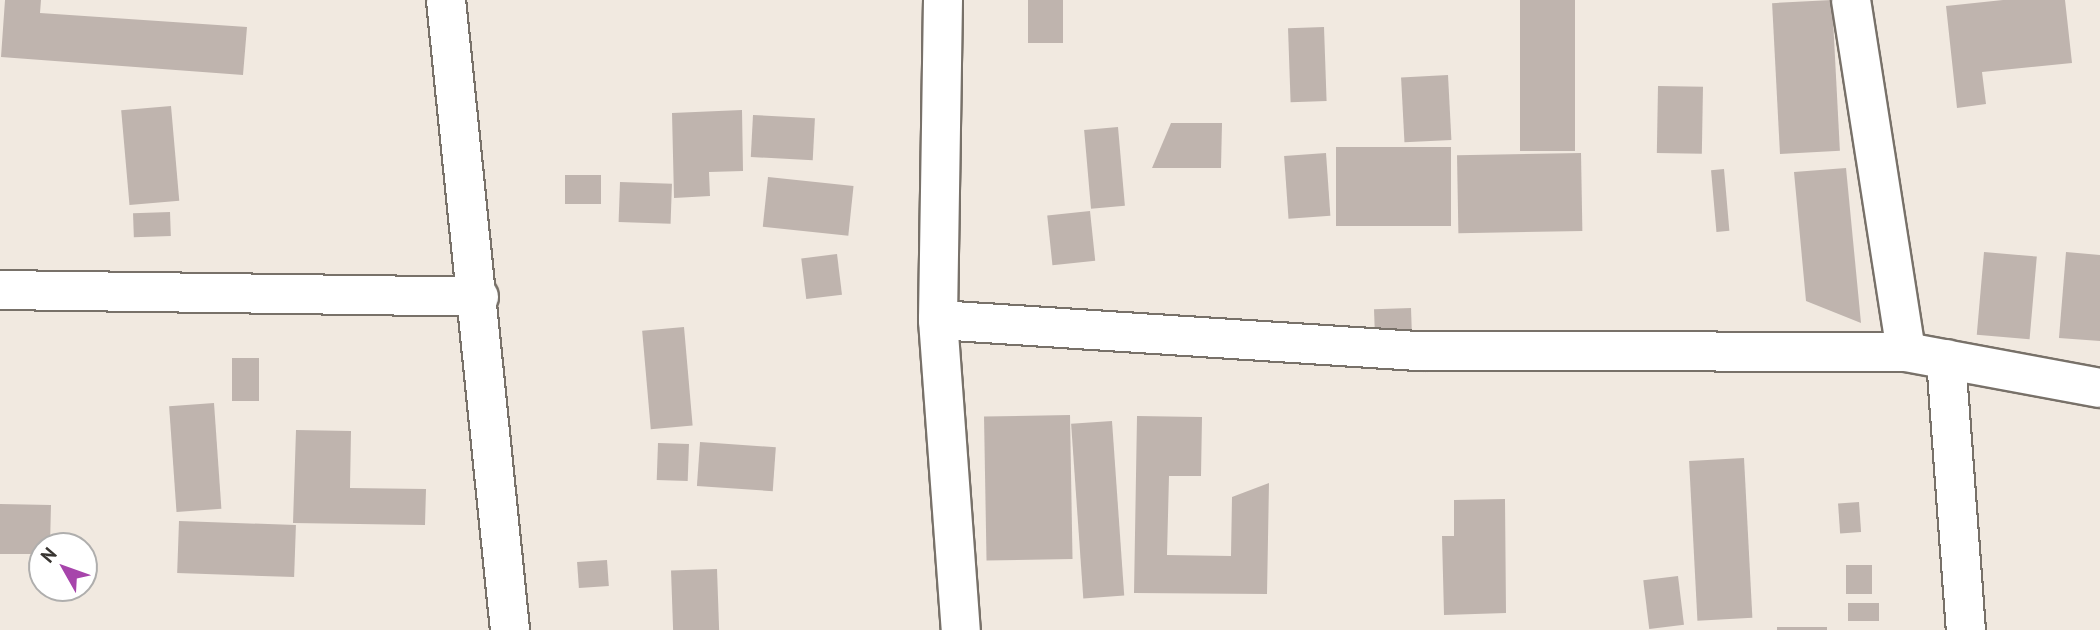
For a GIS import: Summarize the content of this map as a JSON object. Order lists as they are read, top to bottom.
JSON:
{
  "north": "top left"
}
